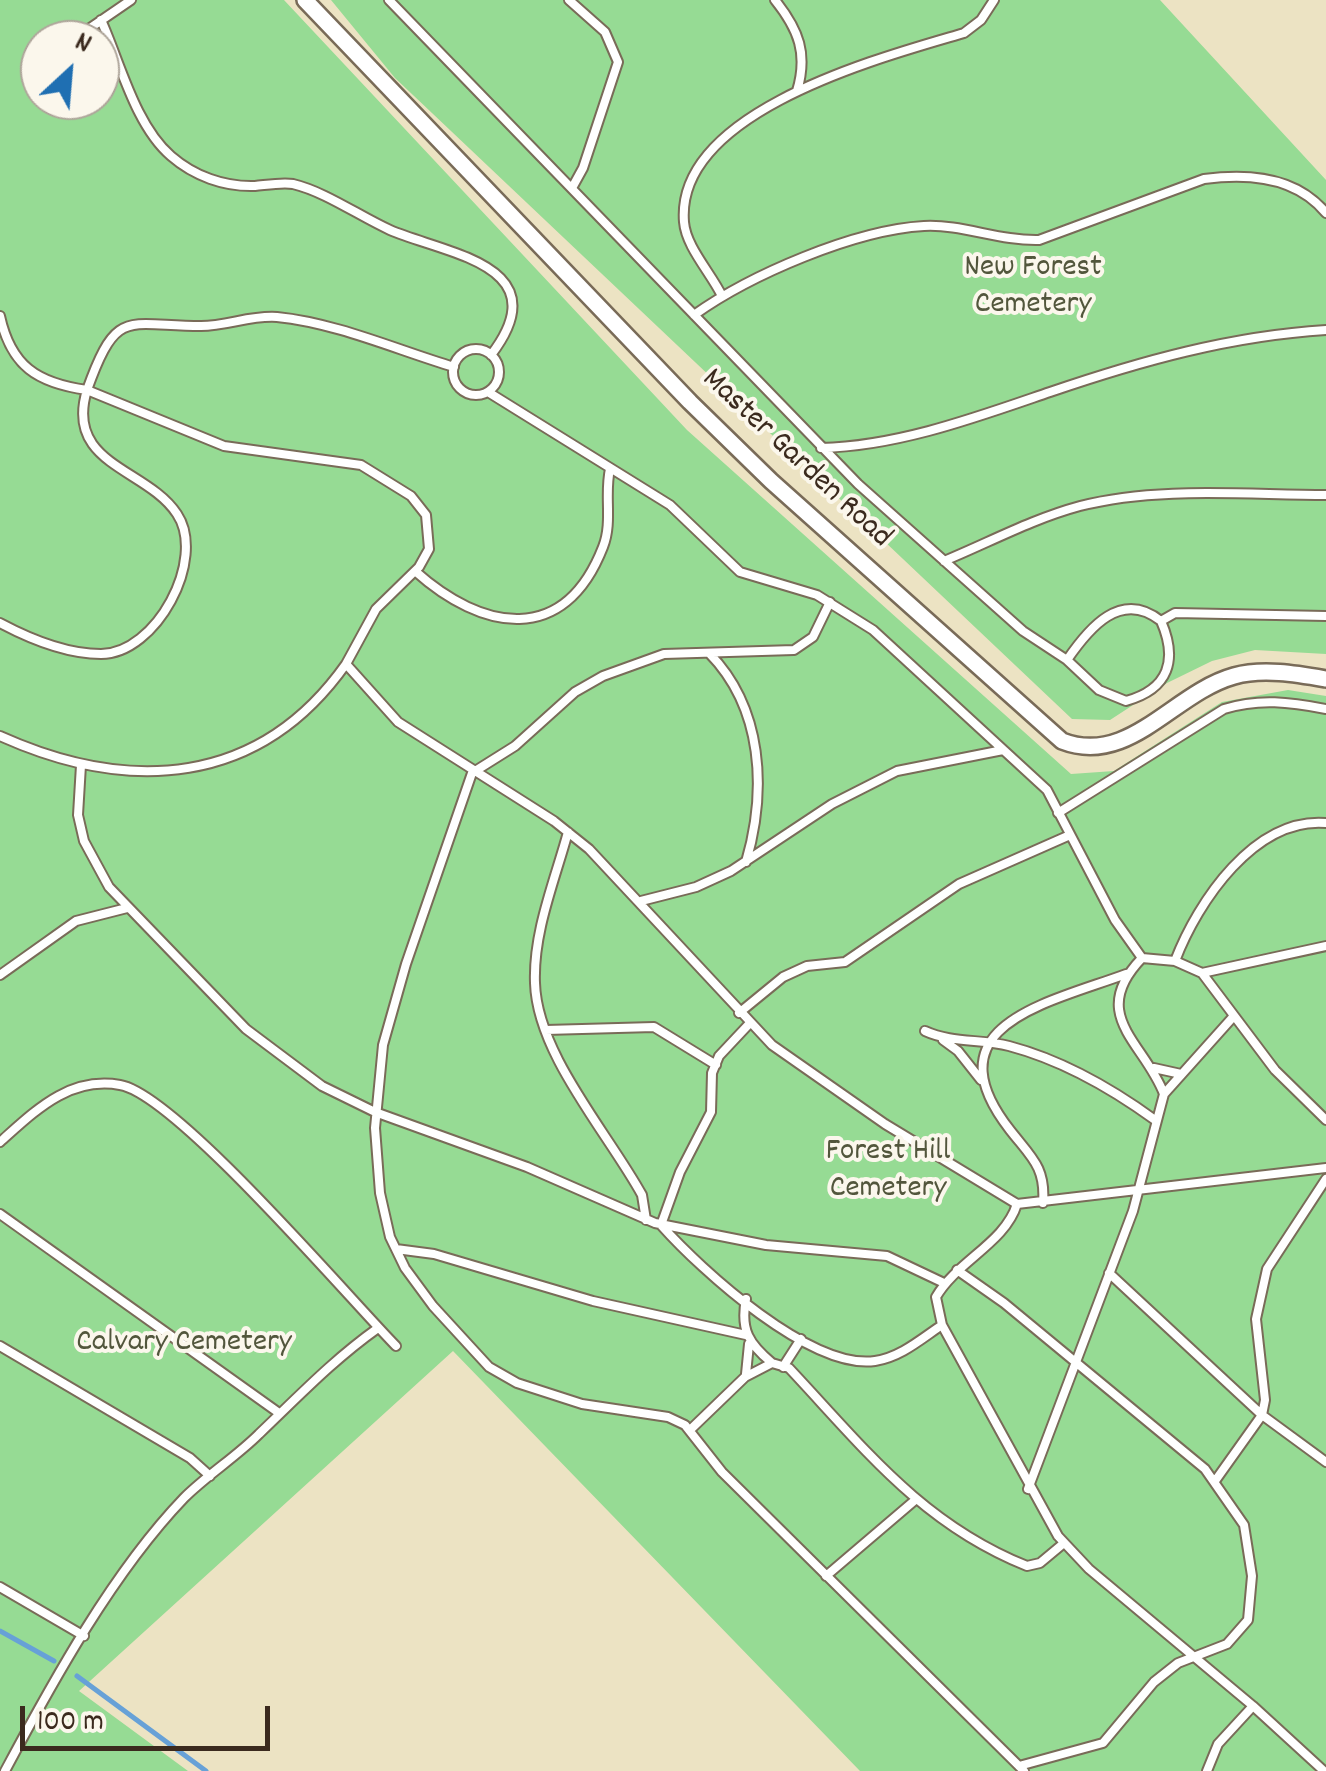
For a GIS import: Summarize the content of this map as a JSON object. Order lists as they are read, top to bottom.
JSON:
{
  "streets": {
    "street": ["Master Garden Road"]
  },
  "parks": ["New Forest Cemetery", "Forest Hill Cemetery", "Calvary Cemetery"],
  "scale_bar": "100 m",
  "north": "top right"
}
